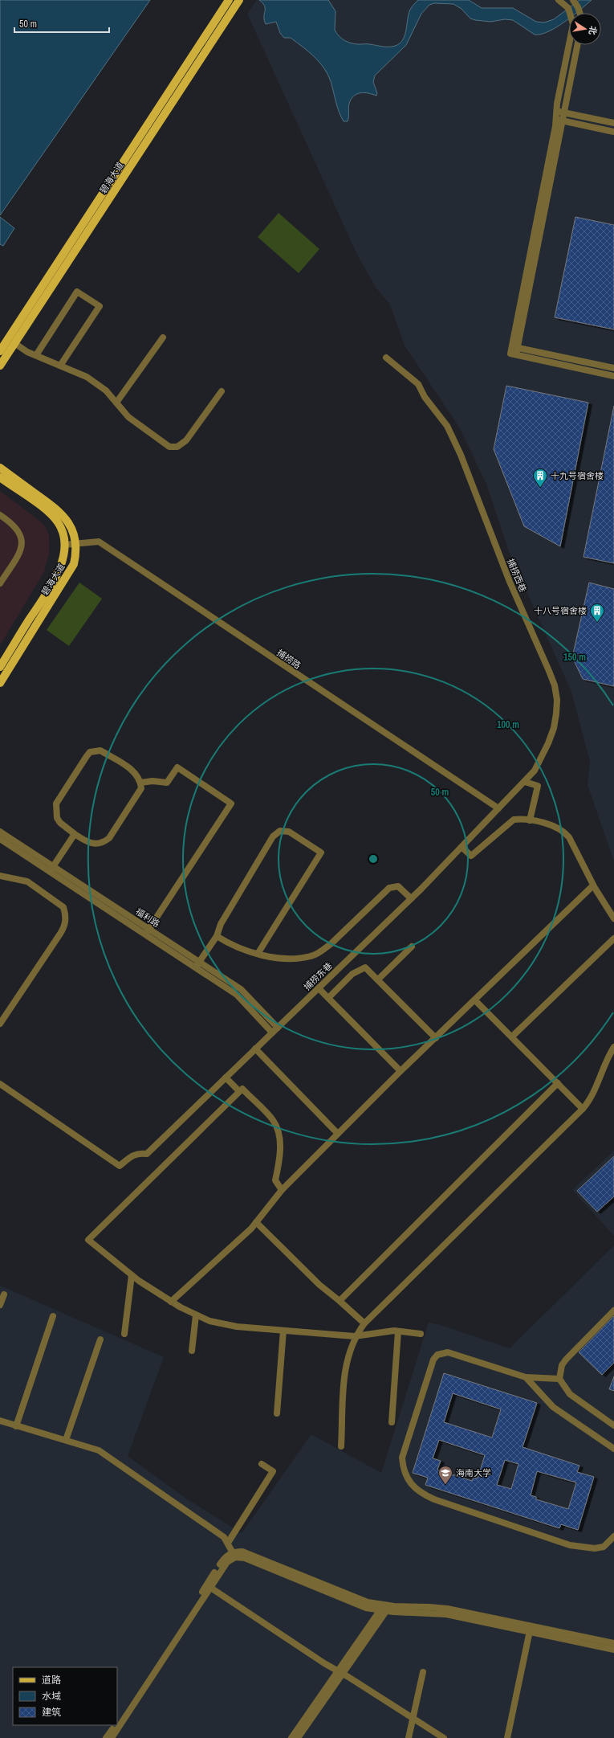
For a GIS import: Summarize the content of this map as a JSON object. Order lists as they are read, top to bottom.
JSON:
{
  "streets": {
    "main road": ["碧海大道"],
    "street": [
      "捕捞西巷",
      "捕捞路",
      "福利路",
      "捕捞东巷"
    ]
  },
  "crossings": [
    ["碧海大道", "捕捞路"],
    ["捕捞西巷", "捕捞路"],
    ["捕捞西巷", "捕捞东巷"],
    ["捕捞路", "捕捞东巷"],
    ["福利路", "捕捞东巷"]
  ],
  "places": {
    "building": ["十九号宿舍楼", "十八号宿舍楼"],
    "school or university": ["海南大学"]
  },
  "legend": ["道路", "水域", "建筑"],
  "scale_bar": "50 m",
  "north": "right",
  "rings": ["150 m", "100 m", "50 m"]
}
